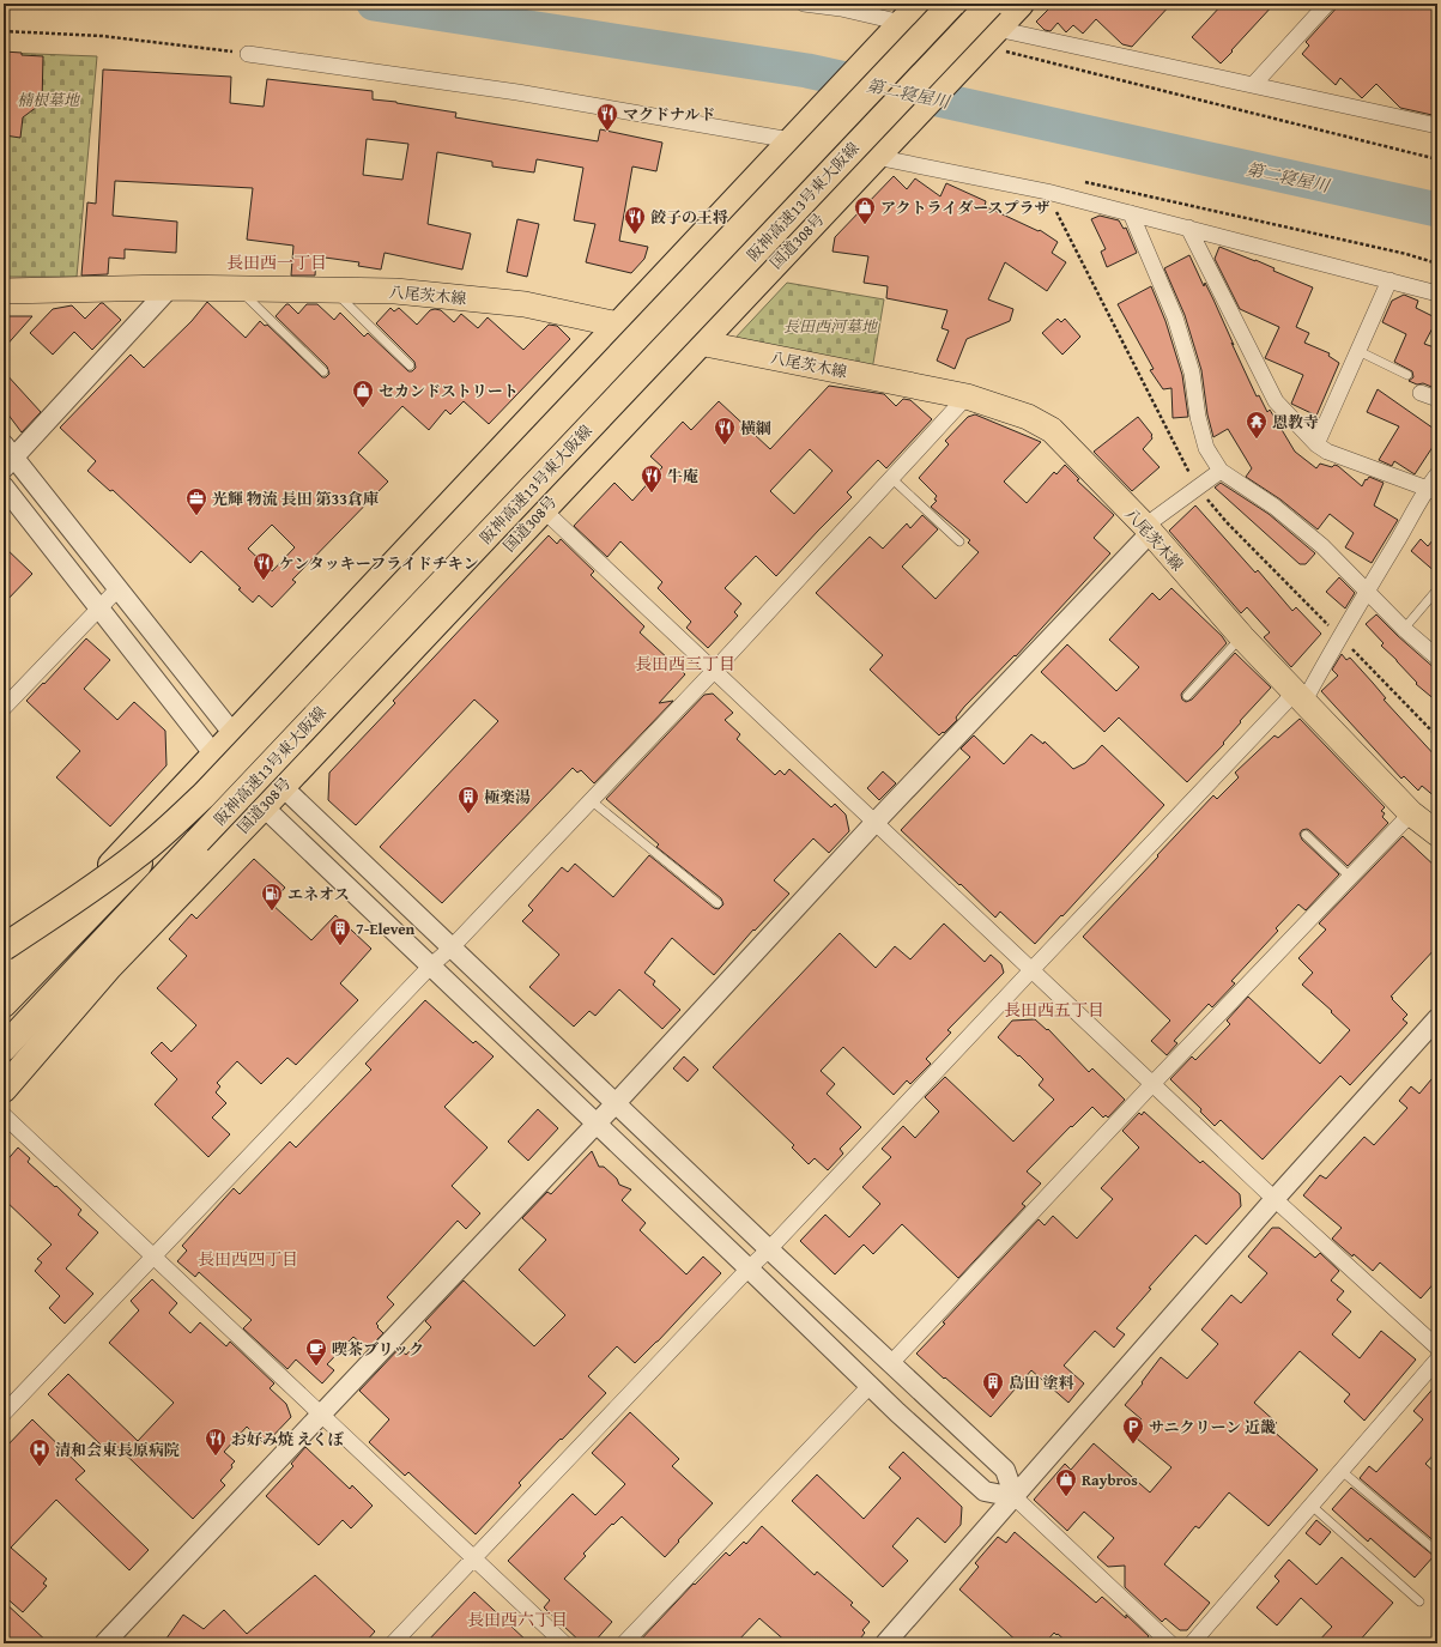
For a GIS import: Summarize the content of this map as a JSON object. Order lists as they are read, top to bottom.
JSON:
{
  "streets": {
    "highway": ["阪神高速13号東大阪線", "国道308号"],
    "main road": ["八尾茨木線"]
  },
  "crossings": [
    ["国道308号", "八尾茨木線"]
  ],
  "districts": [
    "長田西一丁目",
    "長田西三丁目",
    "長田西五丁目",
    "長田西四丁目",
    "長田西六丁目"
  ],
  "water": ["第二寝屋川"],
  "parks": ["楠根墓地", "長田西河墓地"],
  "places": {
    "restaurant": [
      "マクドナルド",
      "餃子の王将",
      "横綱",
      "牛庵",
      "ケンタッキーフライドチキン",
      "お好み焼 えくぼ"
    ],
    "shop": ["アクトライダースプラザ", "セカンドストリート", "Raybros"],
    "temple": ["恩教寺"],
    "office": ["光輝 物流 長田 第33倉庫"],
    "building": ["極楽湯", "7-Eleven", "島田 塗料"],
    "fuel station": ["エネオス"],
    "cafe": ["喫茶ブリック"],
    "parking": ["サニクリーン 近畿"],
    "hospital": ["清和会東長原病院"]
  }
}
